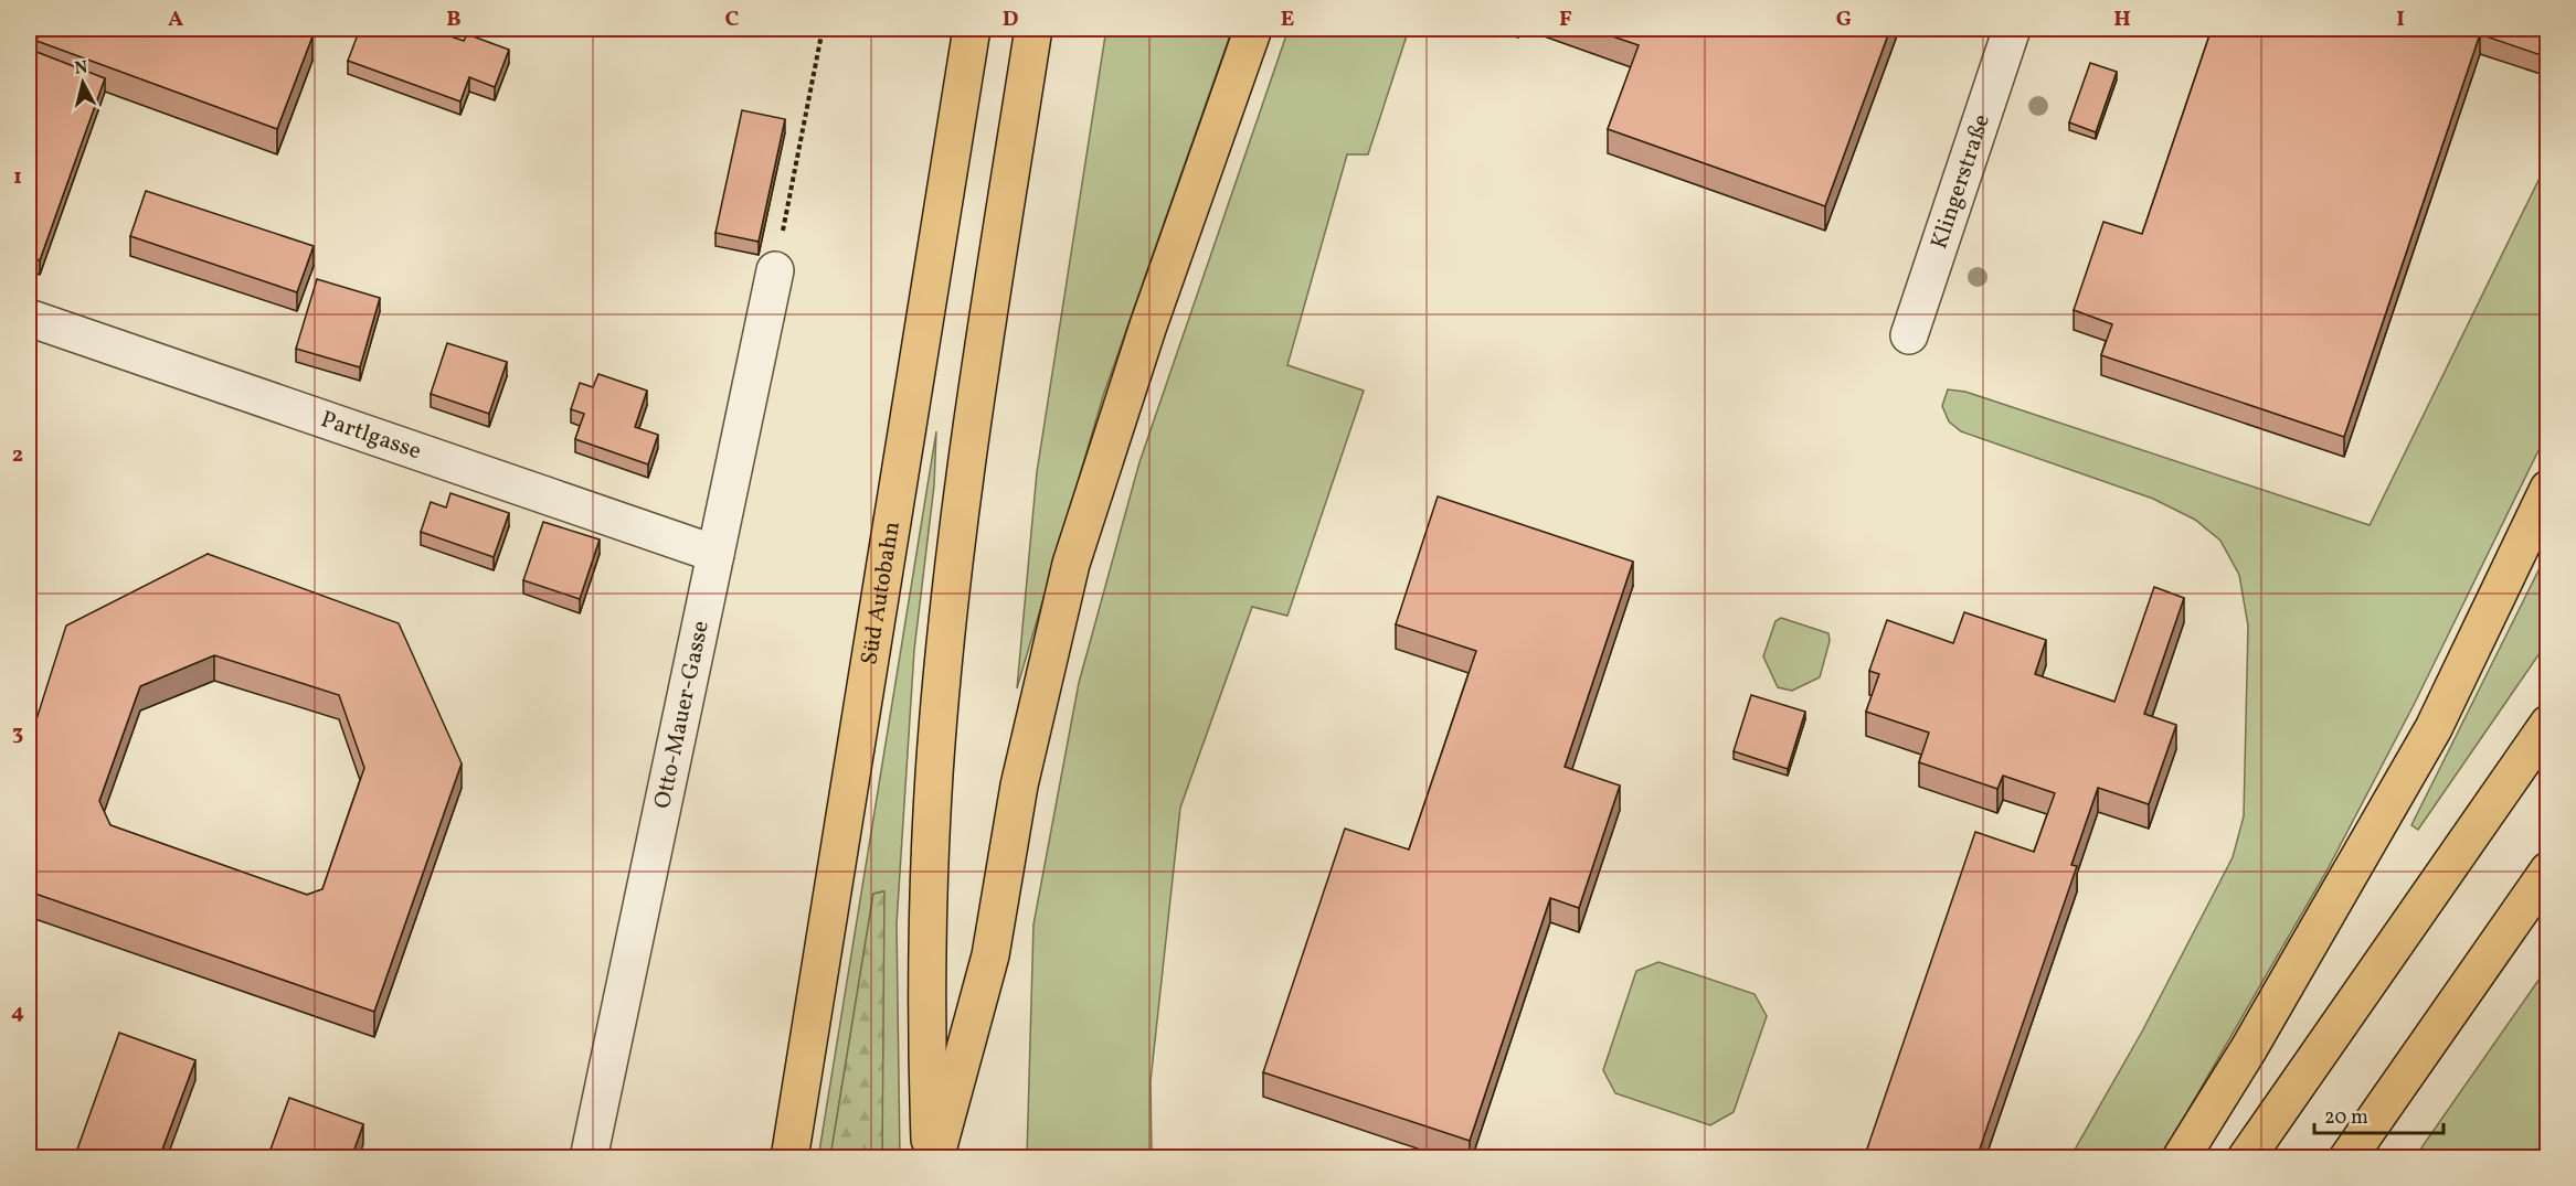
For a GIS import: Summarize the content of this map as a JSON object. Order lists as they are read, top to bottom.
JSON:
{
  "streets": {
    "highway": ["Süd Autobahn"],
    "street": ["Klingerstraße", "Partlgasse", "Otto-Mauer-Gasse"]
  },
  "crossings": [
    ["Partlgasse", "Otto-Mauer-Gasse"]
  ],
  "scale_bar": "20 m",
  "north": "top",
  "grid": {
    "columns": [
      "A",
      "B",
      "C",
      "D",
      "E",
      "F",
      "G",
      "H",
      "I"
    ],
    "rows": [
      "1",
      "2",
      "3",
      "4"
    ]
  }
}
